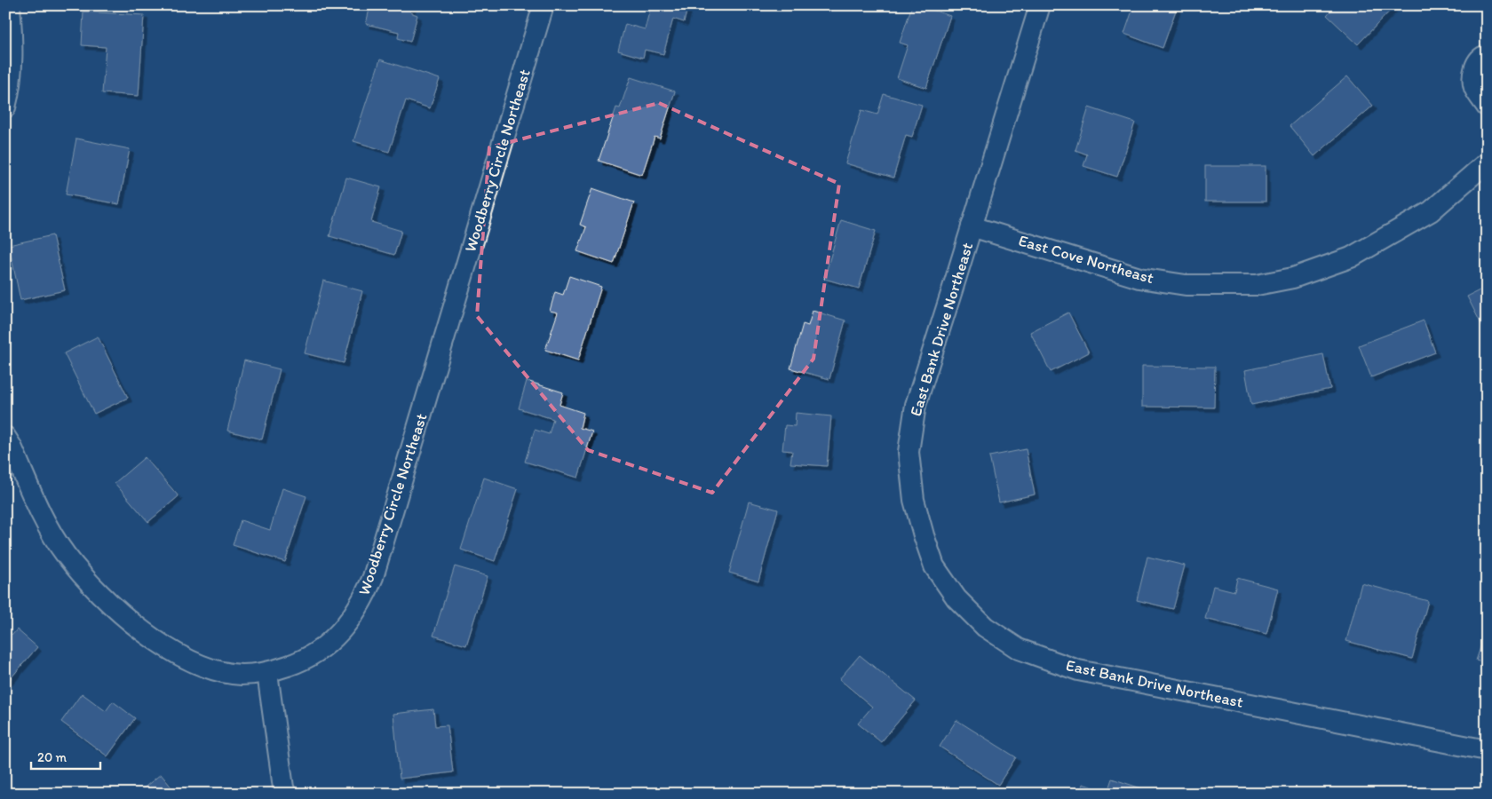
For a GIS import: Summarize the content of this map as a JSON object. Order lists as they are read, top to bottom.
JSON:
{
  "streets": {
    "street": ["Woodberry Circle Northeast", "East Cove Northeast", "East Bank Drive Northeast"]
  },
  "crossings": [
    ["East Cove Northeast", "East Bank Drive Northeast"]
  ],
  "scale_bar": "20 m"
}
